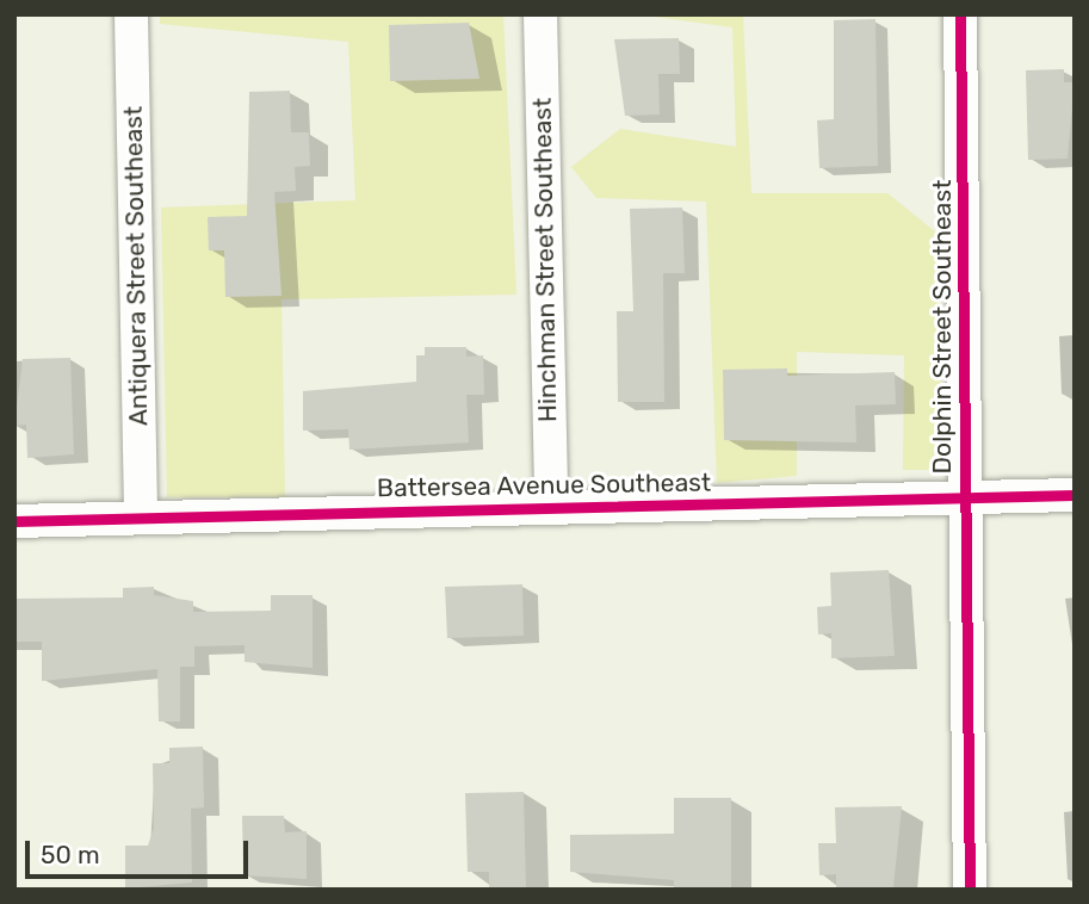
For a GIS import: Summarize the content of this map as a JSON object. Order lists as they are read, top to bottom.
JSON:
{
  "streets": {
    "street": [
      "Hinchman Street Southeast",
      "Antiquera Street Southeast",
      "Dolphin Street Southeast",
      "Battersea Avenue Southeast"
    ]
  },
  "crossings": [
    ["Hinchman Street Southeast", "Battersea Avenue Southeast"],
    ["Antiquera Street Southeast", "Battersea Avenue Southeast"],
    ["Dolphin Street Southeast", "Battersea Avenue Southeast"]
  ],
  "scale_bar": "50 m"
}
